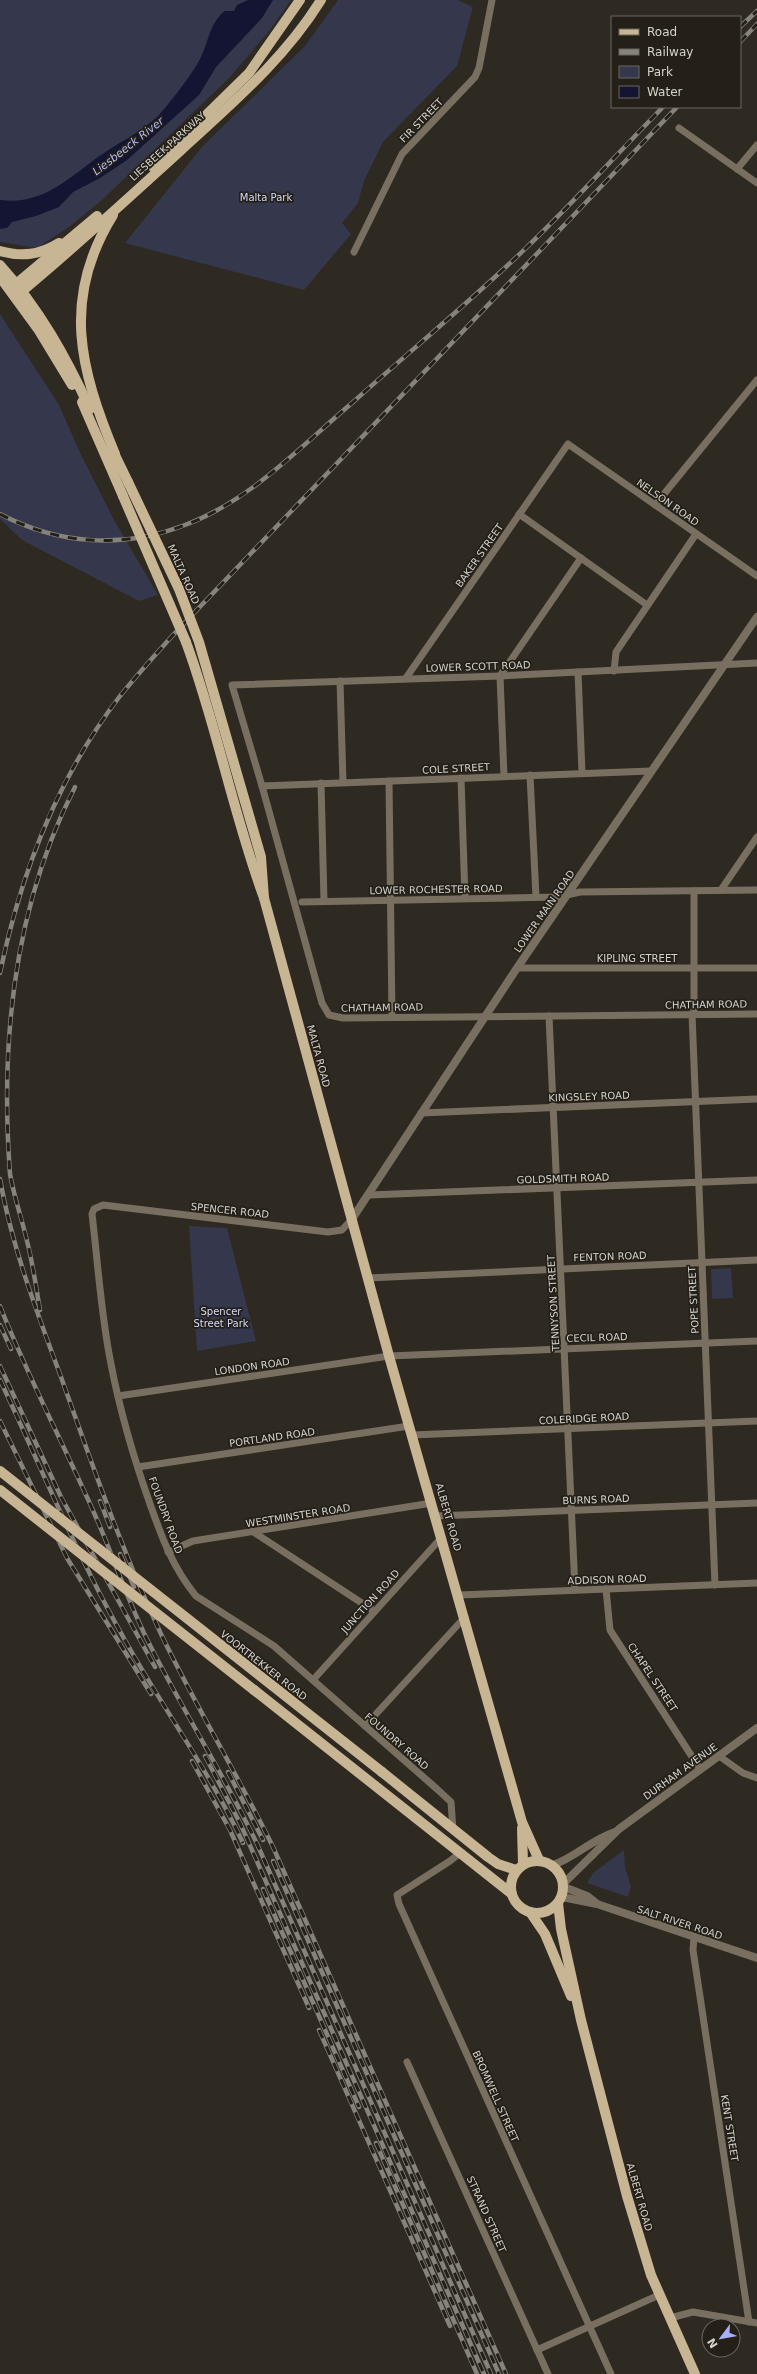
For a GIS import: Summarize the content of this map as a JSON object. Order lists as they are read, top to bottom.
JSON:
{
  "streets": {
    "main road": [
      "LIESBEEK PARKWAY",
      "MALTA ROAD",
      "ALBERT ROAD",
      "VOORTREKKER ROAD"
    ],
    "street": [
      "FIR STREET",
      "NELSON ROAD",
      "BAKER STREET",
      "LOWER SCOTT ROAD",
      "COLE STREET",
      "LOWER ROCHESTER ROAD",
      "LOWER MAIN ROAD",
      "KIPLING STREET",
      "CHATHAM ROAD",
      "KINGSLEY ROAD",
      "GOLDSMITH ROAD",
      "SPENCER ROAD",
      "FENTON ROAD",
      "POPE STREET",
      "TENNYSON STREET",
      "CECIL ROAD",
      "LONDON ROAD",
      "COLERIDGE ROAD",
      "PORTLAND ROAD",
      "BURNS ROAD",
      "FOUNDRY ROAD",
      "WESTMINSTER ROAD",
      "ADDISON ROAD",
      "JUNCTION ROAD",
      "CHAPEL STREET",
      "DURHAM AVENUE",
      "SALT RIVER ROAD",
      "BROMWELL STREET",
      "KENT STREET",
      "STRAND STREET"
    ]
  },
  "crossings": [
    ["LIESBEEK PARKWAY", "MALTA ROAD"],
    ["NELSON ROAD", "BAKER STREET"],
    ["BAKER STREET", "LOWER SCOTT ROAD"],
    ["MALTA ROAD", "LOWER MAIN ROAD"],
    ["MALTA ROAD", "SPENCER ROAD"],
    ["MALTA ROAD", "ALBERT ROAD"],
    ["LOWER SCOTT ROAD", "LOWER MAIN ROAD"],
    ["LOWER SCOTT ROAD", "CHATHAM ROAD"],
    ["COLE STREET", "LOWER MAIN ROAD"],
    ["COLE STREET", "CHATHAM ROAD"],
    ["LOWER ROCHESTER ROAD", "LOWER MAIN ROAD"],
    ["LOWER ROCHESTER ROAD", "POPE STREET"],
    ["LOWER MAIN ROAD", "KIPLING STREET"],
    ["LOWER MAIN ROAD", "CHATHAM ROAD"],
    ["LOWER MAIN ROAD", "KINGSLEY ROAD"],
    ["LOWER MAIN ROAD", "GOLDSMITH ROAD"],
    ["LOWER MAIN ROAD", "SPENCER ROAD"],
    ["LOWER MAIN ROAD", "ALBERT ROAD"],
    ["KIPLING STREET", "POPE STREET"],
    ["CHATHAM ROAD", "POPE STREET"],
    ["CHATHAM ROAD", "TENNYSON STREET"],
    ["KINGSLEY ROAD", "POPE STREET"],
    ["KINGSLEY ROAD", "TENNYSON STREET"],
    ["GOLDSMITH ROAD", "POPE STREET"],
    ["GOLDSMITH ROAD", "TENNYSON STREET"],
    ["SPENCER ROAD", "FOUNDRY ROAD"],
    ["SPENCER ROAD", "ALBERT ROAD"],
    ["FENTON ROAD", "POPE STREET"],
    ["FENTON ROAD", "TENNYSON STREET"],
    ["FENTON ROAD", "ALBERT ROAD"],
    ["POPE STREET", "CECIL ROAD"],
    ["POPE STREET", "COLERIDGE ROAD"],
    ["POPE STREET", "BURNS ROAD"],
    ["POPE STREET", "ADDISON ROAD"],
    ["TENNYSON STREET", "CECIL ROAD"],
    ["TENNYSON STREET", "COLERIDGE ROAD"],
    ["TENNYSON STREET", "BURNS ROAD"],
    ["TENNYSON STREET", "ADDISON ROAD"],
    ["CECIL ROAD", "LONDON ROAD"],
    ["CECIL ROAD", "ALBERT ROAD"],
    ["LONDON ROAD", "FOUNDRY ROAD"],
    ["LONDON ROAD", "ALBERT ROAD"],
    ["COLERIDGE ROAD", "PORTLAND ROAD"],
    ["COLERIDGE ROAD", "ALBERT ROAD"],
    ["PORTLAND ROAD", "FOUNDRY ROAD"],
    ["PORTLAND ROAD", "ALBERT ROAD"],
    ["BURNS ROAD", "ALBERT ROAD"],
    ["FOUNDRY ROAD", "WESTMINSTER ROAD"],
    ["FOUNDRY ROAD", "JUNCTION ROAD"],
    ["FOUNDRY ROAD", "VOORTREKKER ROAD"],
    ["WESTMINSTER ROAD", "ALBERT ROAD"],
    ["ALBERT ROAD", "ADDISON ROAD"],
    ["ALBERT ROAD", "JUNCTION ROAD"],
    ["ALBERT ROAD", "VOORTREKKER ROAD"],
    ["ALBERT ROAD", "DURHAM AVENUE"],
    ["ALBERT ROAD", "SALT RIVER ROAD"],
    ["ADDISON ROAD", "CHAPEL STREET"],
    ["VOORTREKKER ROAD", "DURHAM AVENUE"],
    ["VOORTREKKER ROAD", "SALT RIVER ROAD"],
    ["CHAPEL STREET", "DURHAM AVENUE"],
    ["DURHAM AVENUE", "SALT RIVER ROAD"],
    ["SALT RIVER ROAD", "KENT STREET"]
  ],
  "water": ["Liesbeeck River"],
  "parks": ["Malta Park", "Spencer Street Park"],
  "legend": [
    "Road",
    "Railway",
    "Park",
    "Water"
  ],
  "north": "bottom left"
}
